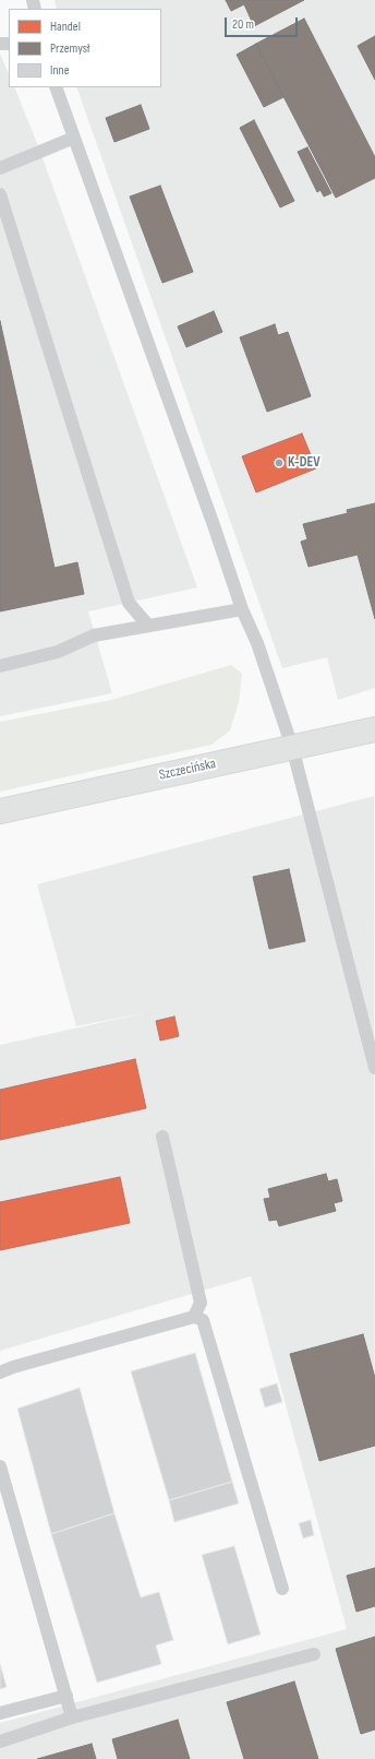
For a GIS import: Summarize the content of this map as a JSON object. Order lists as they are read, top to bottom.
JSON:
{
  "streets": {
    "main road": ["Szczecińska"]
  },
  "places": ["K-DEV"],
  "legend": ["Handel", "Przemysł", "Inne"],
  "scale_bar": "20 m"
}
